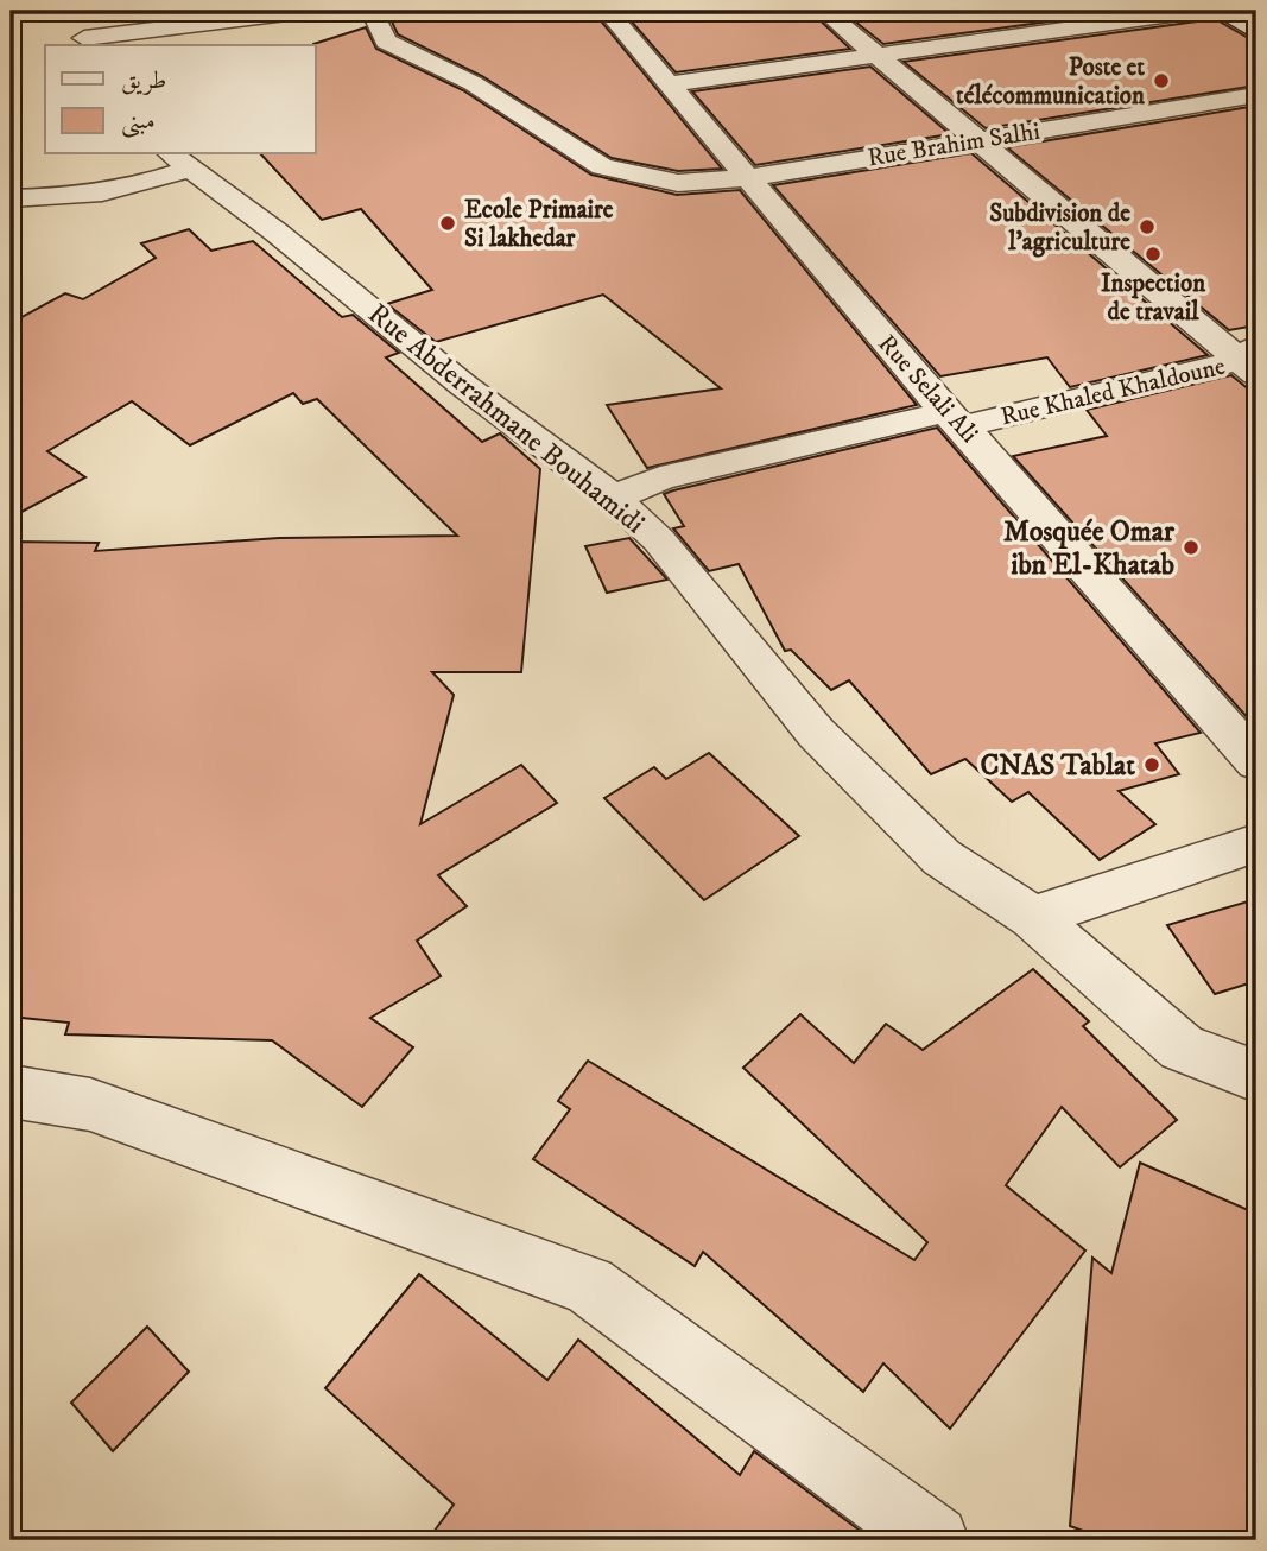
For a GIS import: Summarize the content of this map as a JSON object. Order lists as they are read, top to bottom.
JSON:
{
  "streets": {
    "street": [
      "Rue Brahim Salhi",
      "Rue Selali Ali",
      "Rue Khaled Khaldoune",
      "Rue Abderrahmane Bouhamidi"
    ]
  },
  "crossings": [
    ["Rue Brahim Salhi", "Rue Selali Ali"],
    ["Rue Selali Ali", "Rue Khaled Khaldoune"],
    ["Rue Khaled Khaldoune", "Rue Abderrahmane Bouhamidi"]
  ],
  "places": [
    "Poste et télécommunication",
    "Ecole Primaire Si lakhedar",
    "Subdivision de l'agriculture",
    "Inspection de travail",
    "Mosquée Omar ibn El-Khatab",
    "CNAS Tablat"
  ],
  "legend": ["طريق", "مبنى"]
}
